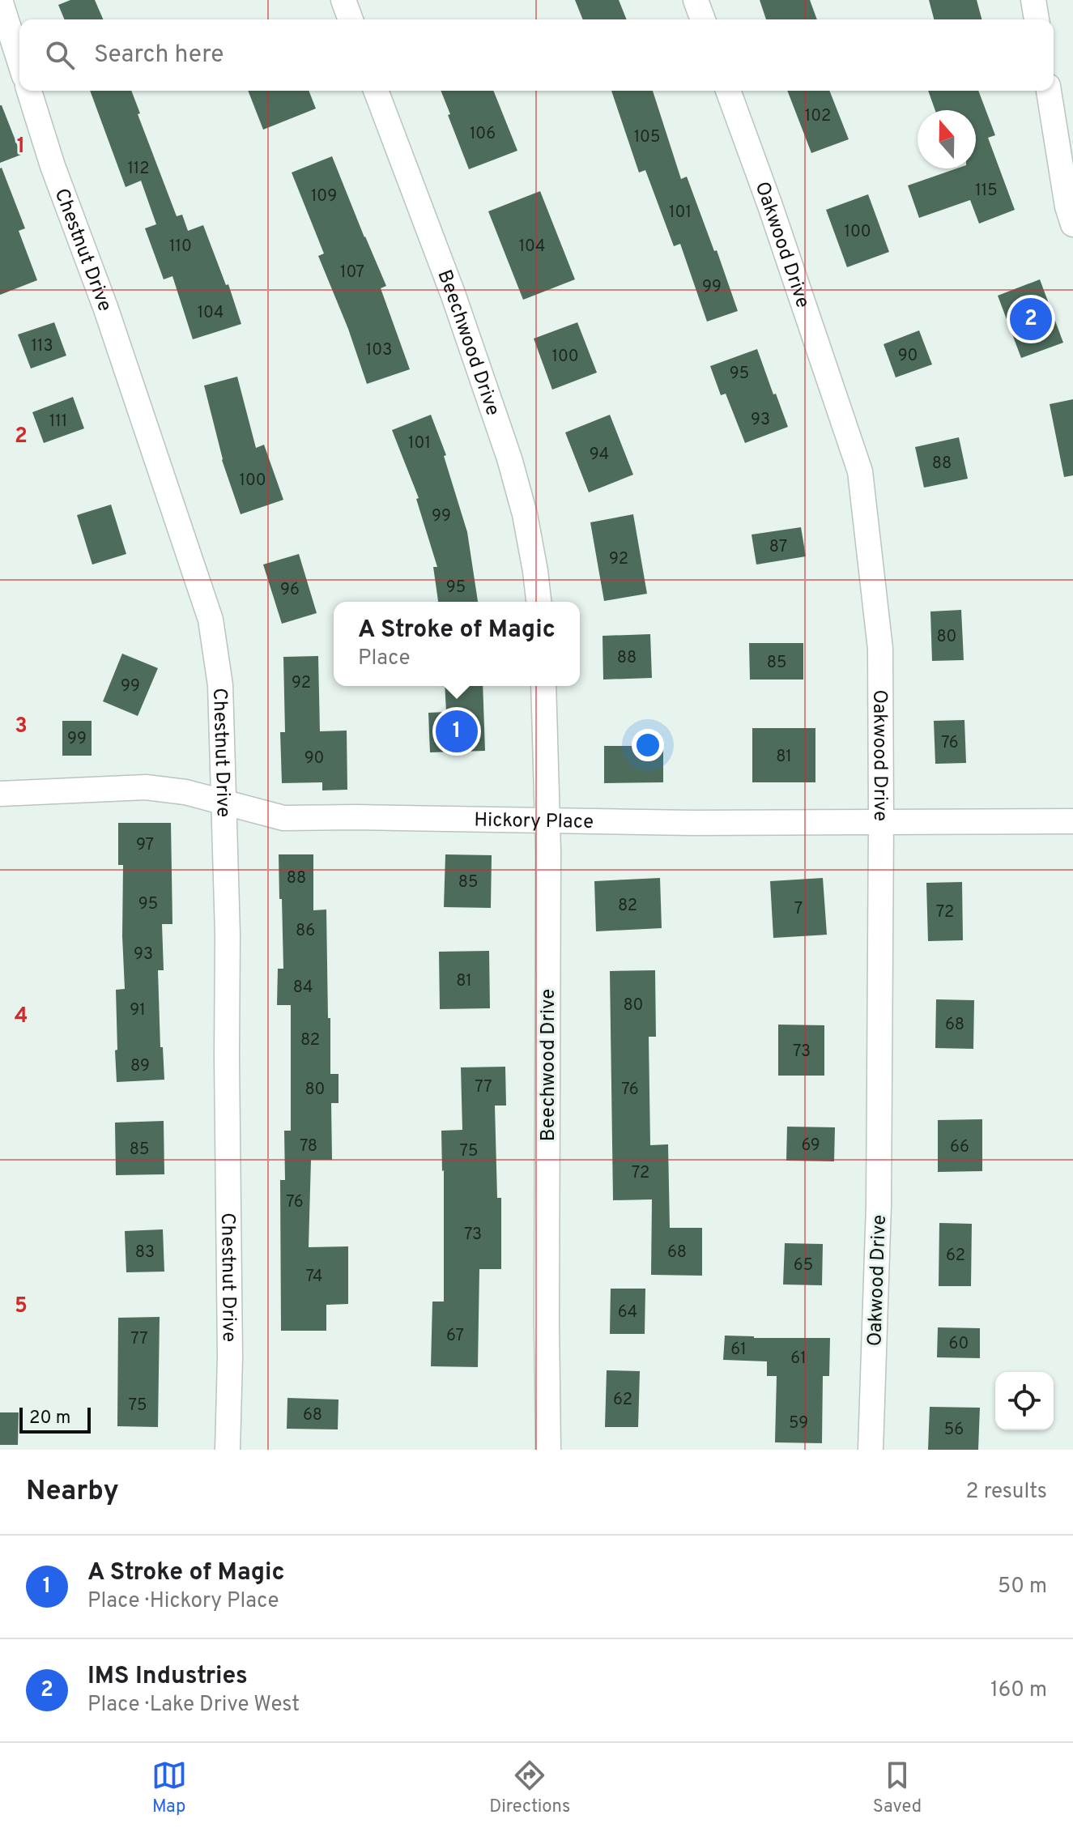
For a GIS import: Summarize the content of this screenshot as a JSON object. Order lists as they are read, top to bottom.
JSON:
{
  "streets": {
    "street": [
      "Oakwood Drive",
      "Chestnut Drive",
      "Beechwood Drive",
      "Hickory Place"
    ]
  },
  "crossings": [
    ["Oakwood Drive", "Hickory Place"],
    ["Chestnut Drive", "Hickory Place"],
    ["Beechwood Drive", "Hickory Place"]
  ],
  "house_numbers": [
    "102",
    "106",
    "105",
    "112",
    "115",
    "109",
    "101",
    "100",
    "110",
    "104",
    "107",
    "99",
    "104",
    "113",
    "103",
    "90",
    "100",
    "95",
    "93",
    "111",
    "101",
    "94",
    "88",
    "100",
    "99",
    "87",
    "92",
    "95",
    "96",
    "80",
    "88",
    "85",
    "92",
    "99",
    "99",
    "76",
    "81",
    "90",
    "97",
    "88",
    "85",
    "95",
    "82",
    "7",
    "72",
    "86",
    "93",
    "81",
    "84",
    "80",
    "91",
    "68",
    "82",
    "73",
    "89",
    "77",
    "80",
    "76",
    "69",
    "78",
    "66",
    "85",
    "75",
    "72",
    "76",
    "73",
    "83",
    "68",
    "62",
    "65",
    "74",
    "64",
    "67",
    "77",
    "60",
    "61",
    "61",
    "62",
    "75",
    "68",
    "59",
    "56"
  ],
  "scale_bar": "20 m",
  "north": "top",
  "page": {
    "search": "Search here",
    "pins": ["2", "1"],
    "popup": ["A Stroke of Magic", "Place"],
    "scale": "20 m",
    "heading": ["Nearby", "2 results"],
    "list": [
      {
        "mark": "1",
        "name": "A Stroke of Magic",
        "note": "Place · Hickory Place",
        "value": "50 m"
      },
      {
        "mark": "2",
        "name": "IMS Industries",
        "note": "Place · Lake Drive West",
        "value": "160 m"
      }
    ],
    "nav": ["Map", "Directions", "Saved"]
  },
  "grid": {
    "rows": [
      "1",
      "2",
      "3",
      "4",
      "5"
    ]
  }
}
